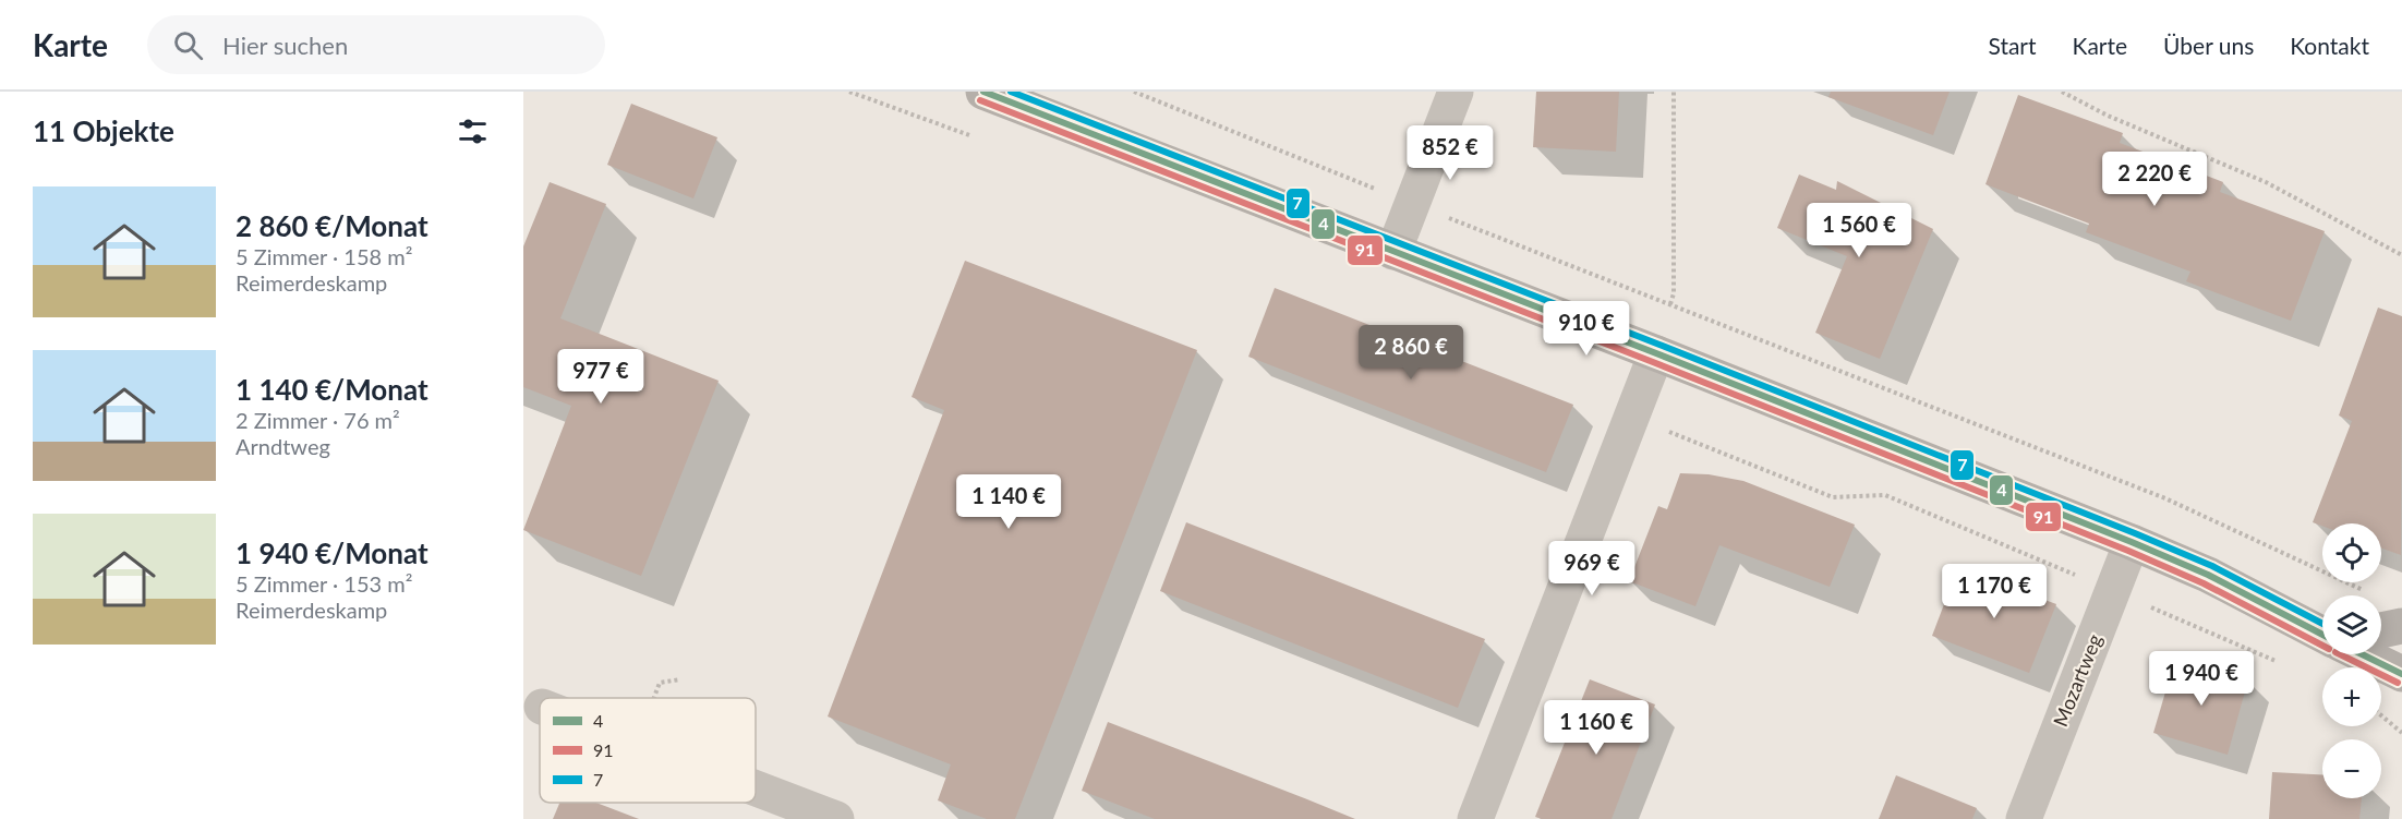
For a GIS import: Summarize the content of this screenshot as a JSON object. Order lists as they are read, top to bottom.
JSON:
{
  "streets": {
    "street": ["Mozartweg"]
  },
  "lines": ["transit line 4", "transit line 7", "transit line 91"],
  "legend": ["4", "91", "7"],
  "page": {
    "header": "Karte",
    "search": "Hier suchen",
    "nav": [
      "Start",
      "Karte",
      "Über uns",
      "Kontakt"
    ],
    "heading": "11 Objekte",
    "price": [
      "852 €",
      "2 220 €",
      "1 560 €",
      "910 €",
      "2 860 €",
      "977 €",
      "1 140 €",
      "969 €",
      "1 170 €",
      "1 940 €",
      "1 160 €"
    ],
    "list": [
      {
        "name": "2 860 €/Monat",
        "note": "5 Zimmer · 158 m² · Reimerdeskamp"
      },
      {
        "name": "1 140 €/Monat",
        "note": "2 Zimmer · 76 m² · Arndtweg"
      },
      {
        "name": "1 940 €/Monat",
        "note": "5 Zimmer · 153 m² · Reimerdeskamp"
      }
    ],
    "map_buttons": ["+", "−"]
  }
}
